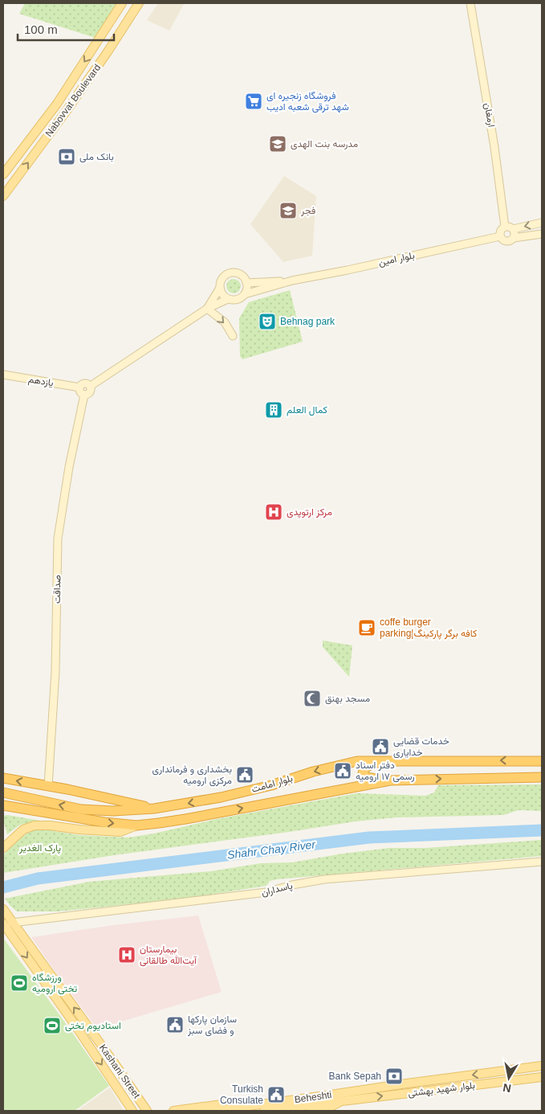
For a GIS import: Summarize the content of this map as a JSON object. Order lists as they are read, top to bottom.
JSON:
{
  "streets": {
    "highway": ["بلوار امامت"],
    "main road": [
      "Nabovvat Boulevard",
      "ارمغان",
      "بلوار امین",
      "یازدهم",
      "صداقت",
      "پاسداران",
      "Kashani Street",
      "بلوار شهید بهشتی",
      "Beheshti"
    ]
  },
  "crossings": [
    ["ارمغان", "بلوار امین"],
    ["یازدهم", "صداقت"],
    ["پاسداران", "Kashani Street"],
    ["بلوار شهید بهشتی", "Beheshti"]
  ],
  "water": ["Shahr Chay River"],
  "parks": ["پارک الغدیر"],
  "places": {
    "supermarket": ["فروشگاه زنجیره ای شهد ترقی شعبه ادیب"],
    "school or university": ["مدرسه بنت الهدی", "فجر"],
    "bank": ["بانک ملی", "Bank Sepah"],
    "theatre": ["Behnag park"],
    "building": ["کمال العلم"],
    "hospital": ["مرکز ارتوپدی", "بیمارستان آیت‌الله طالقانی"],
    "cafe": ["coffe burger parking|کافه برگر پارکینگ"],
    "mosque": ["مسجد بهنق"],
    "public building": [
      "خدمات قضایی خدایاری",
      "دفتر اسناد رسمی ۱۷ ارومیه",
      "بخشداری و فرمانداری مرکزی ارومیه",
      "سازمان پارکها و فضای سبز",
      "Turkish Consulate"
    ],
    "sports": ["ورزشگاه تختی ارومیه", "استادیوم تختی"]
  },
  "scale_bar": "100 m",
  "north": "bottom"
}
